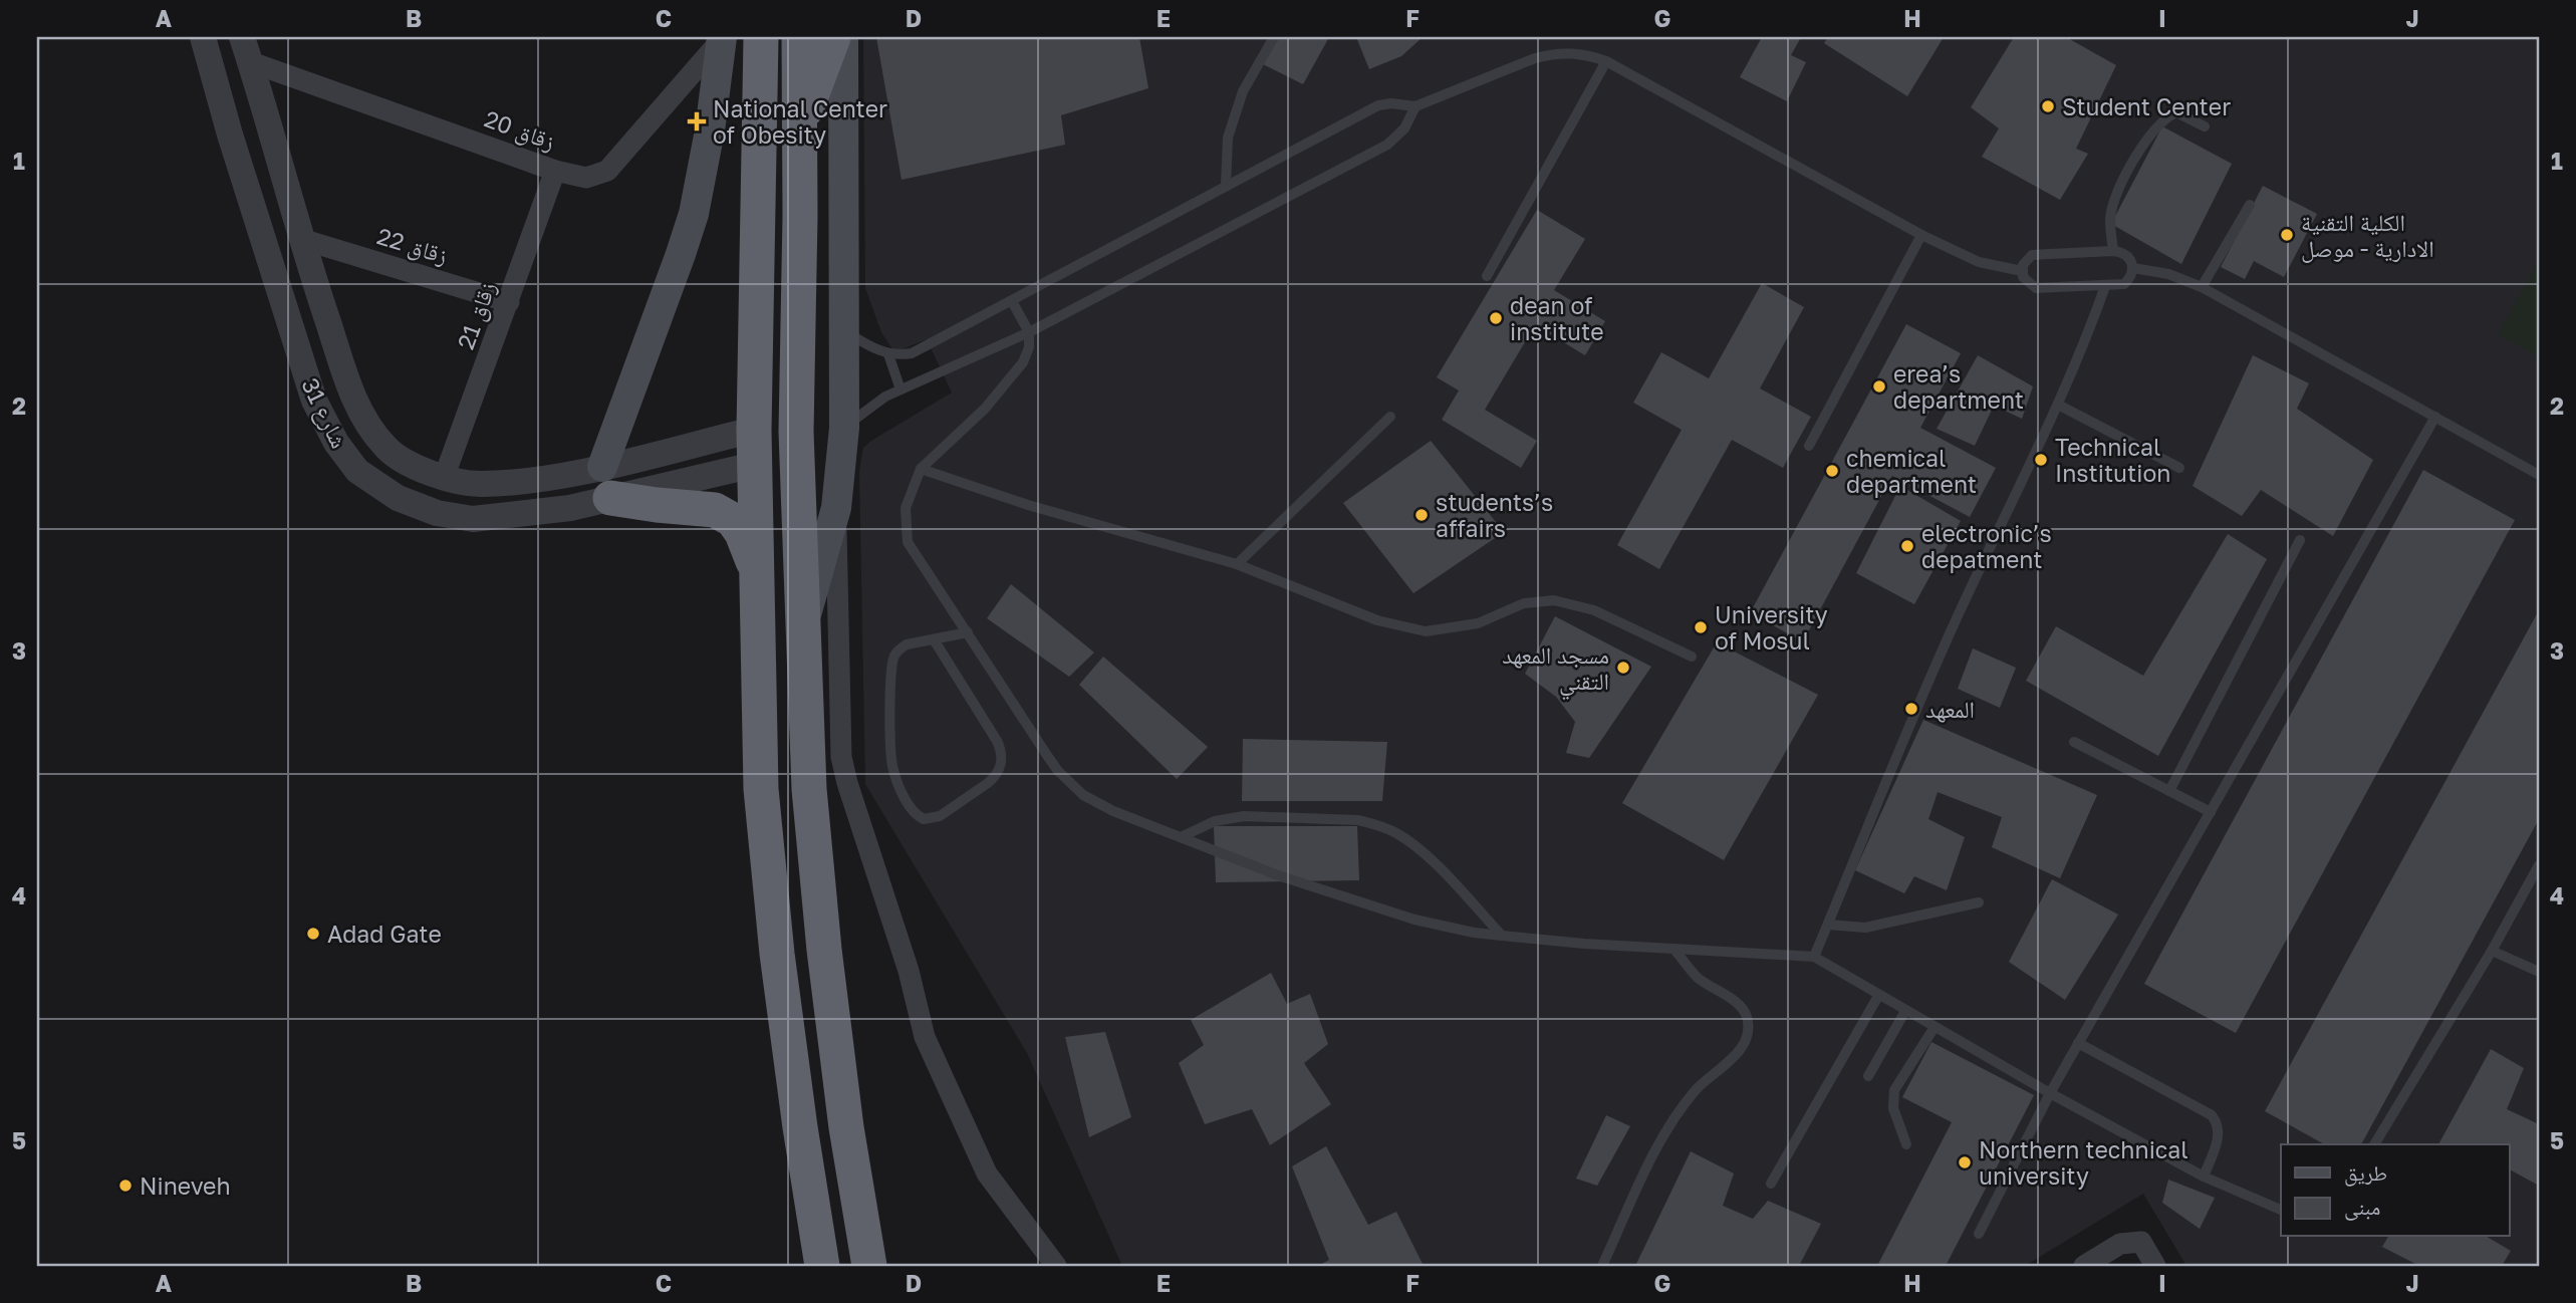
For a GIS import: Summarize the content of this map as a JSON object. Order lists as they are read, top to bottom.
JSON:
{
  "streets": {
    "street": [
      "زقاق 20",
      "زقاق 22",
      "زقاق 21",
      "شارع 31"
    ]
  },
  "crossings": [
    ["زقاق 20", "زقاق 21"],
    ["زقاق 20", "شارع 31"],
    ["زقاق 22", "زقاق 21"],
    ["زقاق 22", "شارع 31"],
    ["زقاق 21", "شارع 31"]
  ],
  "places": {
    "other": [
      "Student Center",
      "الكلية التقنية الادارية - موصل",
      "dean of institute",
      "erea’s department",
      "Technical Institution",
      "chemical department",
      "students’s affairs",
      "electronic’s depatment",
      "University of Mosul",
      "مسجد المعهد التقني",
      "المعهد",
      "Adad Gate",
      "Northern technical university",
      "Nineveh"
    ],
    "health": ["National Center of Obesity"]
  },
  "legend": ["طريق", "مبنى"],
  "grid": {
    "columns": [
      "A",
      "B",
      "C",
      "D",
      "E",
      "F",
      "G",
      "H",
      "I",
      "J"
    ],
    "rows": [
      "1",
      "2",
      "3",
      "4",
      "5"
    ]
  }
}
